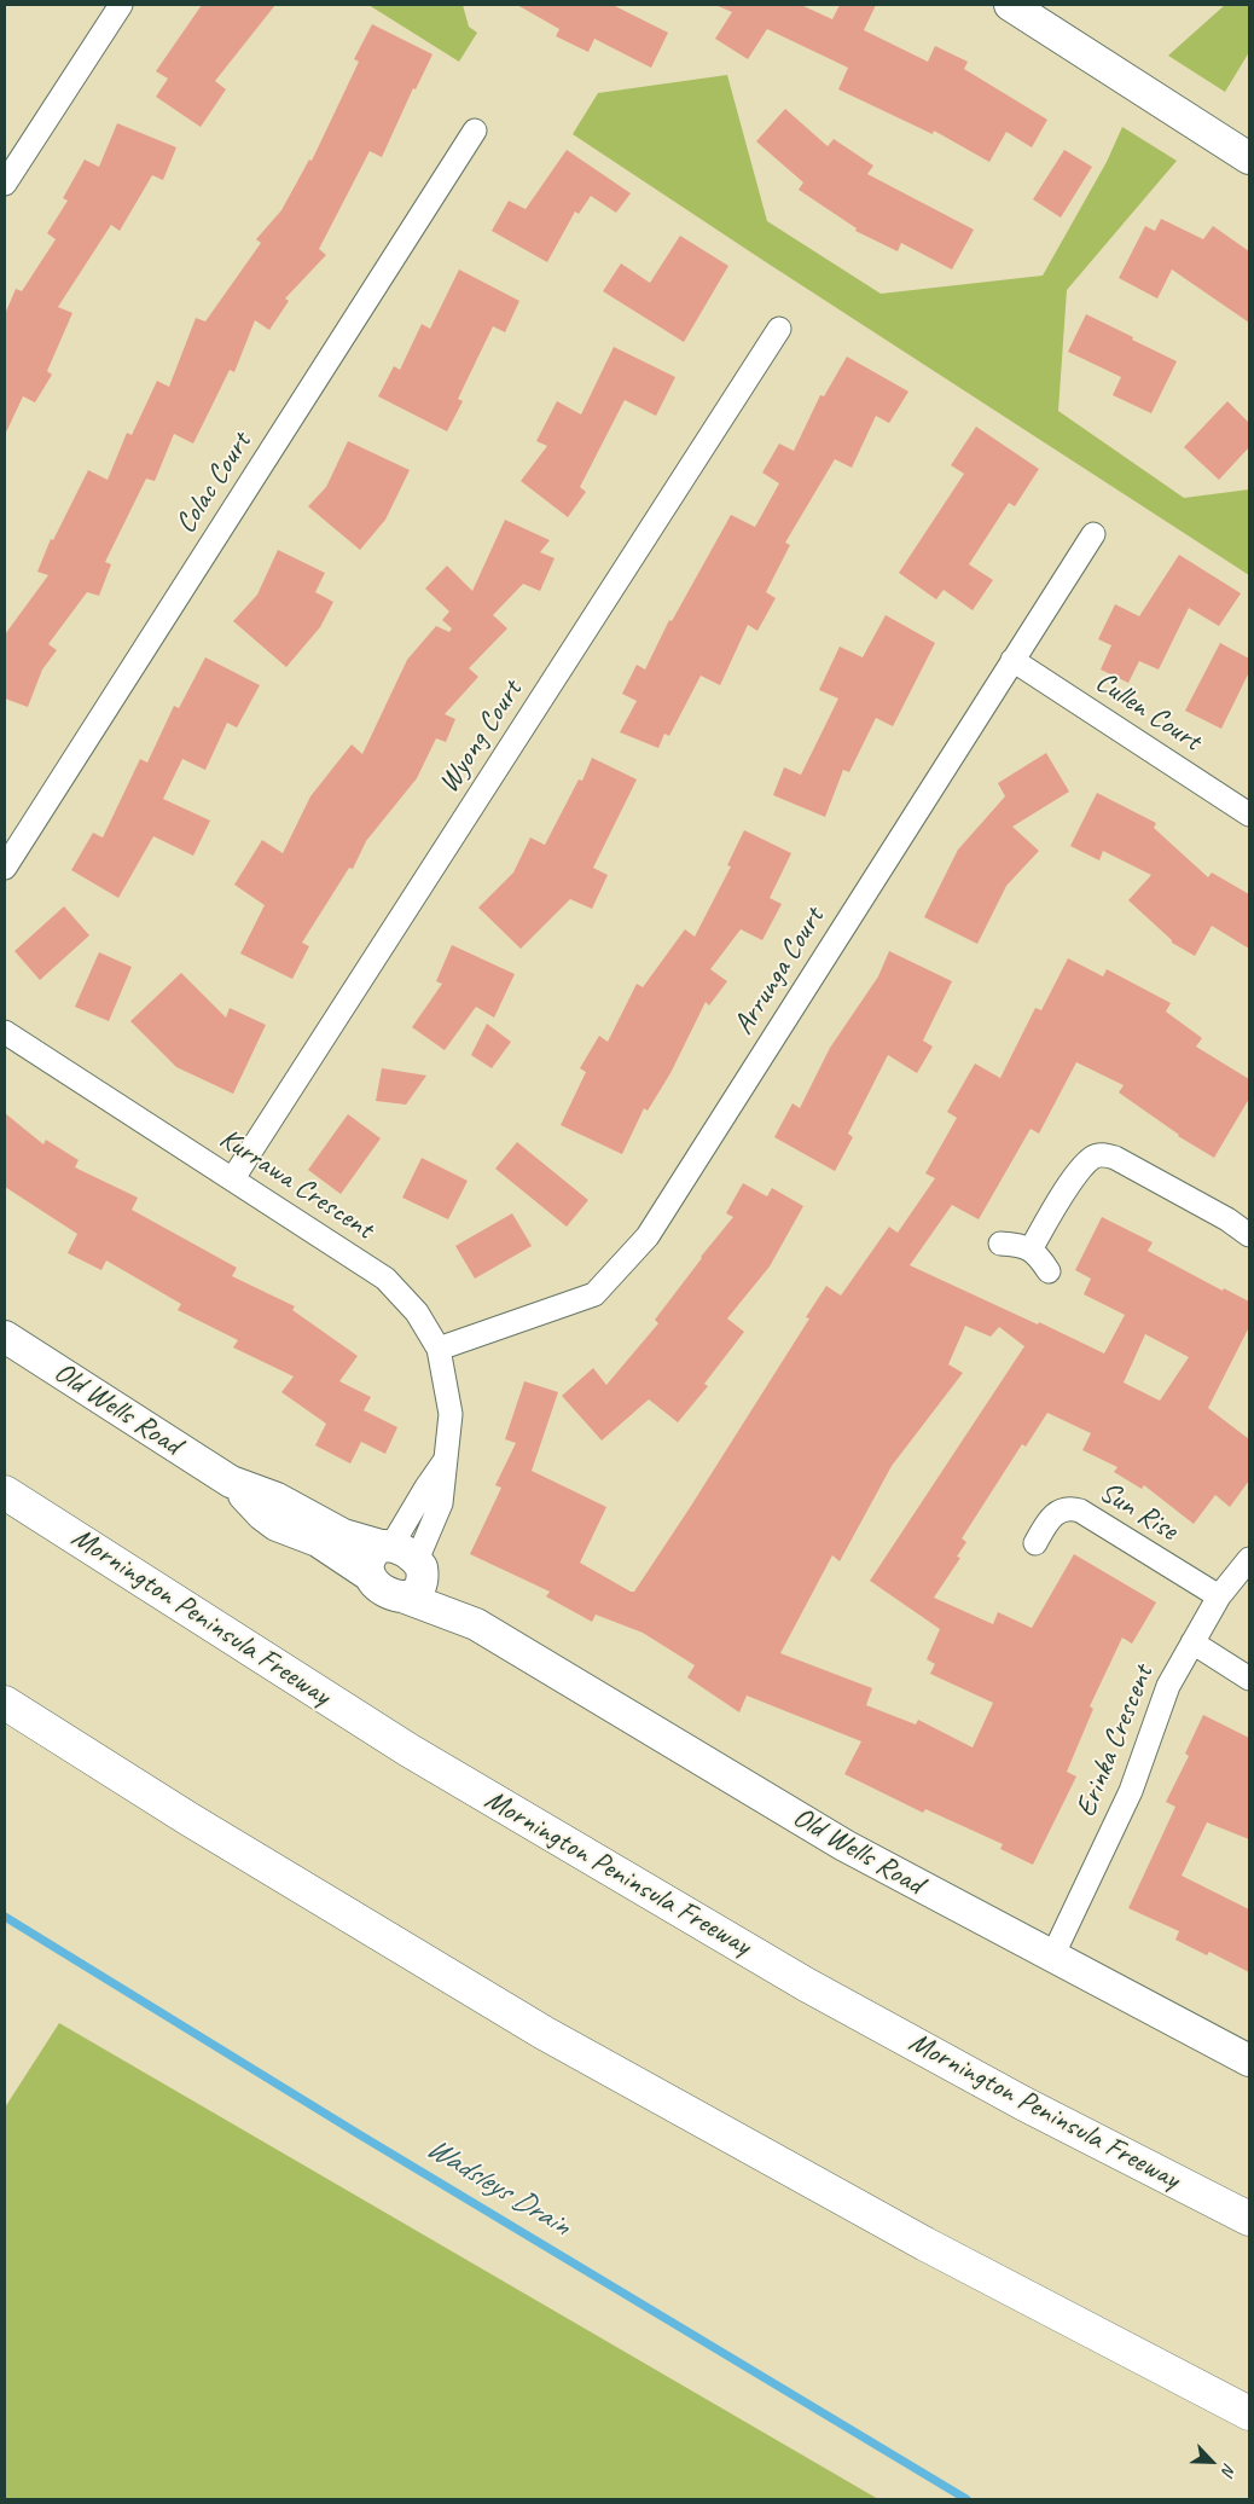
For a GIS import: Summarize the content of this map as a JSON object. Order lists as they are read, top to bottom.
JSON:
{
  "streets": {
    "highway": ["Mornington Peninsula Freeway"],
    "street": [
      "Colac Court",
      "Cullen Court",
      "Wyong Court",
      "Arrunga Court",
      "Kurrawa Crescent",
      "Old Wells Road",
      "Sun Rise",
      "Erinka Crescent"
    ]
  },
  "crossings": [
    ["Cullen Court", "Arrunga Court"],
    ["Wyong Court", "Kurrawa Crescent"],
    ["Arrunga Court", "Kurrawa Crescent"],
    ["Kurrawa Crescent", "Old Wells Road"],
    ["Old Wells Road", "Erinka Crescent"],
    ["Sun Rise", "Erinka Crescent"]
  ],
  "water": ["Wadsleys Drain"],
  "north": "bottom right"
}
